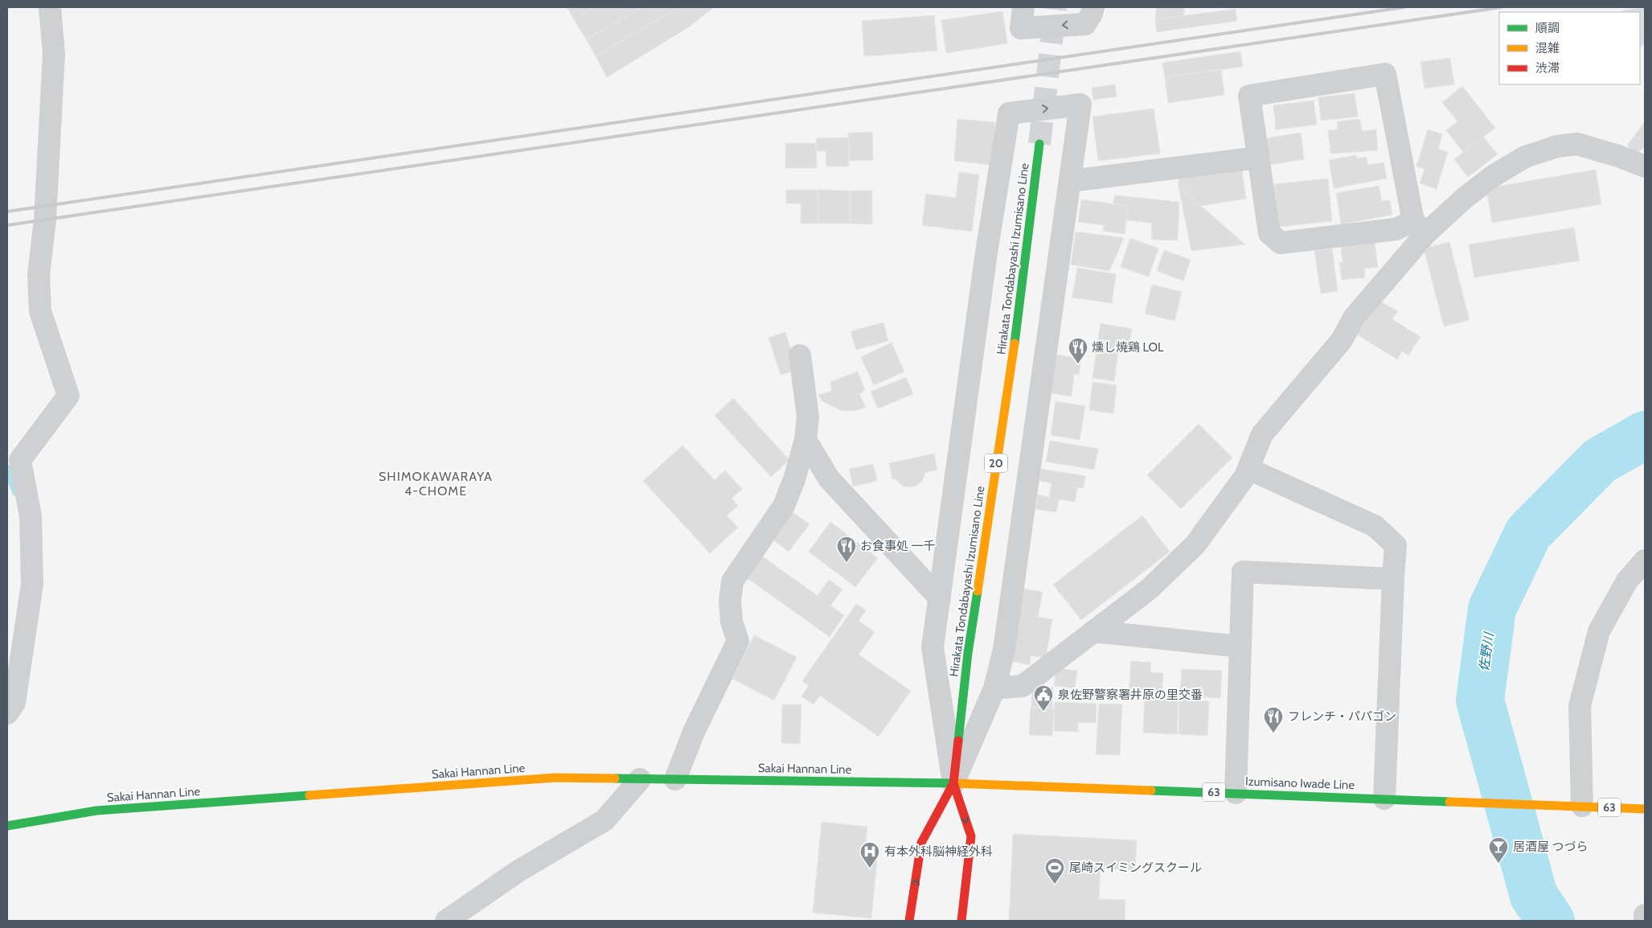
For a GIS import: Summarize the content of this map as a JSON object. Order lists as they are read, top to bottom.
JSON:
{
  "streets": {
    "main road": [
      "Hirakata Tondabayashi Izumisano Line",
      "20",
      "Sakai Hannan Line",
      "Izumisano Iwade Line",
      "63"
    ]
  },
  "crossings": [
    ["Hirakata Tondabayashi Izumisano Line", "Sakai Hannan Line"],
    ["Hirakata Tondabayashi Izumisano Line", "Izumisano Iwade Line"],
    ["Sakai Hannan Line", "Izumisano Iwade Line"]
  ],
  "districts": ["SHIMOKAWARAYA 4-CHOME"],
  "water": ["佐野川"],
  "places": {
    "restaurant": ["燻し焼鶏 LOL", "お食事処 一千", "フレンチ・パパゴン"],
    "public building": ["泉佐野警察署井原の里交番"],
    "bar": ["居酒屋 つづら"],
    "hospital": ["有本外科脳神経外科"],
    "sports": ["尾崎スイミングスクール"]
  },
  "legend": ["順調", "混雑", "渋滞"]
}
